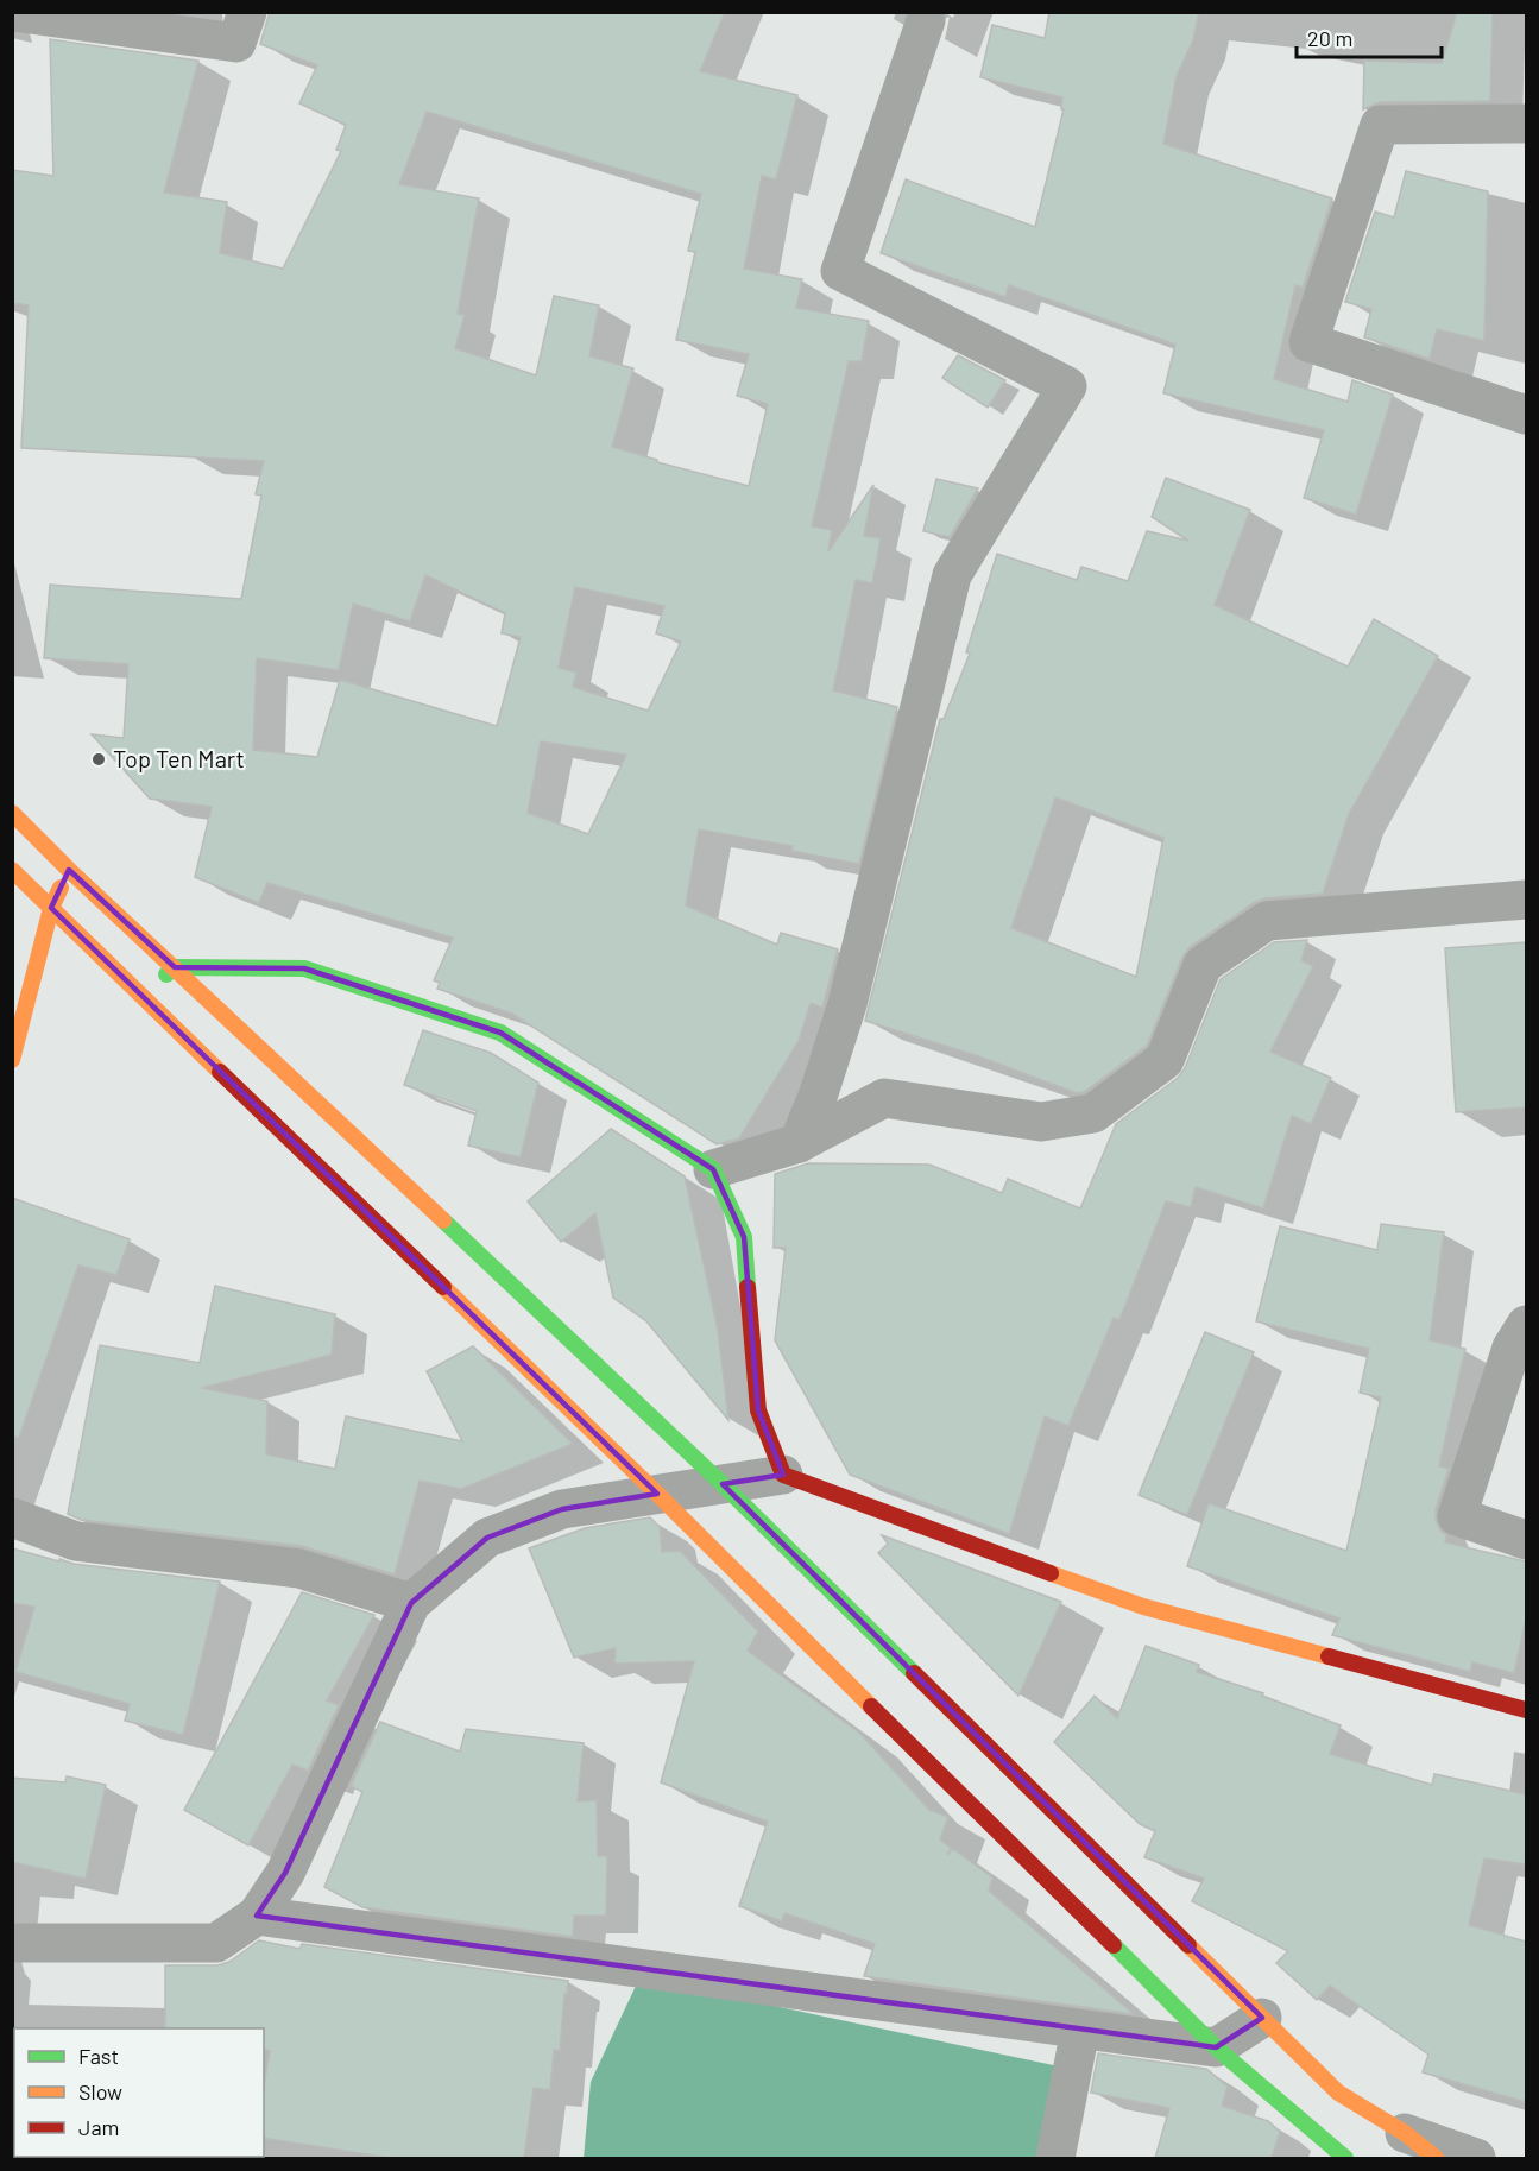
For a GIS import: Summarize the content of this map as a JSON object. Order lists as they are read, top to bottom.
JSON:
{
  "places": ["Top Ten Mart"],
  "legend": ["Fast", "Slow", "Jam"],
  "scale_bar": "20 m"
}
